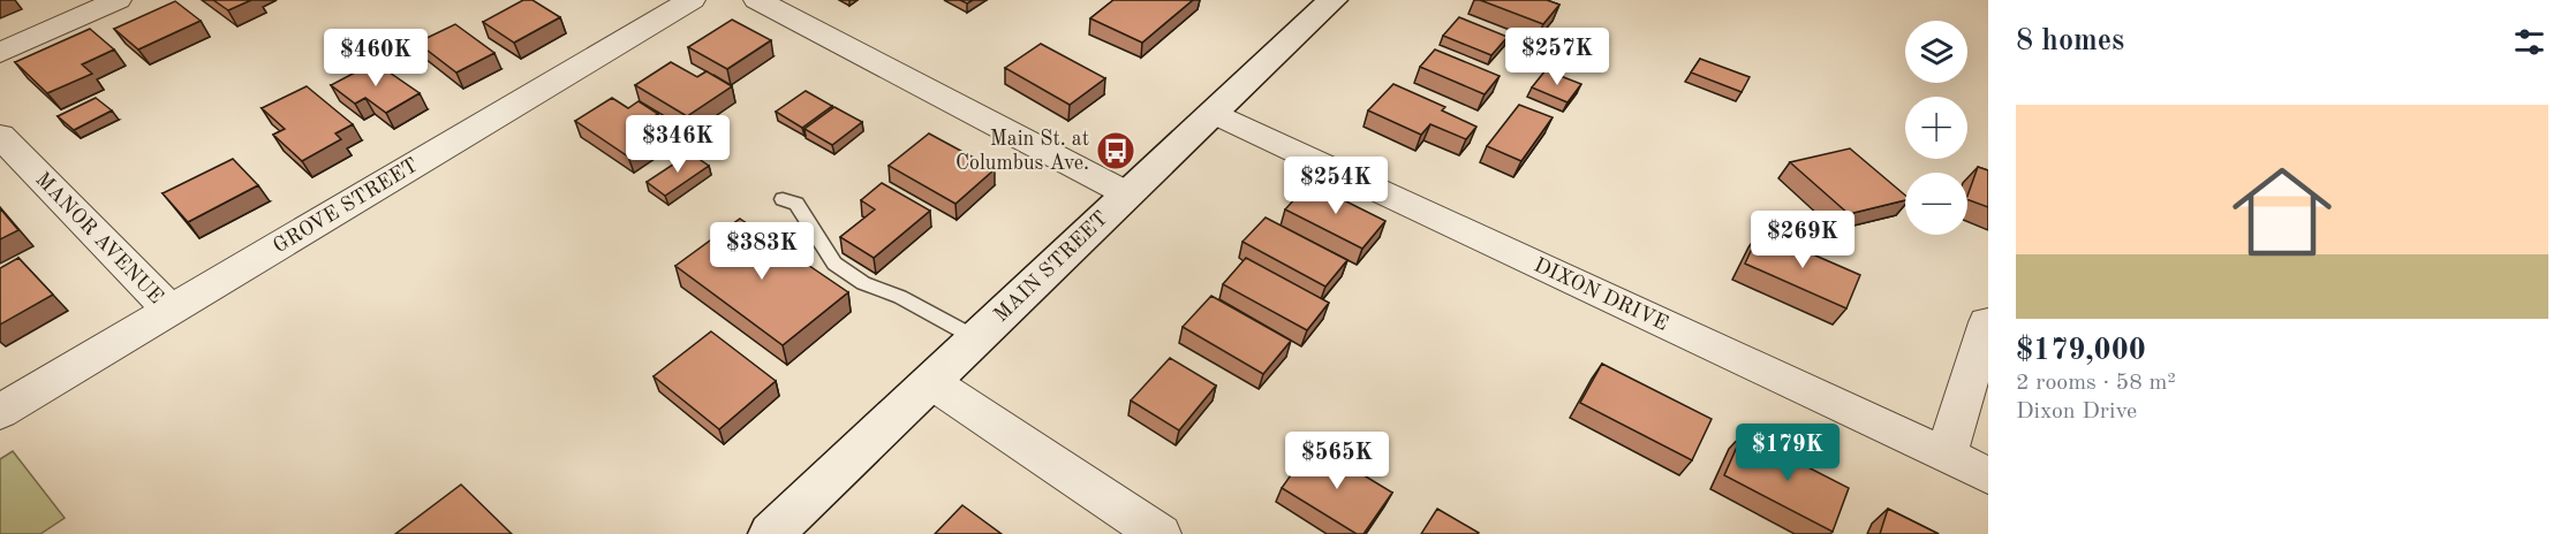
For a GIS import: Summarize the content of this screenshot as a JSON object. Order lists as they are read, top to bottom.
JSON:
{
  "streets": {
    "main road": ["MAIN STREET"],
    "street": ["GROVE STREET", "MANOR AVENUE", "DIXON DRIVE"]
  },
  "crossings": [
    ["GROVE STREET", "MANOR AVENUE"],
    ["MAIN STREET", "DIXON DRIVE"]
  ],
  "places": {
    "bus stop": ["Main St. at Columbus Ave."]
  },
  "page": {
    "heading": "8 homes",
    "map_buttons": ["+", "−"],
    "price": [
      "$257K",
      "$460K",
      "$346K",
      "$254K",
      "$269K",
      "$383K",
      "$179K",
      "$565K"
    ],
    "list": [
      {
        "name": "$179,000",
        "note": "2 rooms · 58 m² · Dixon Drive"
      }
    ]
  }
}
